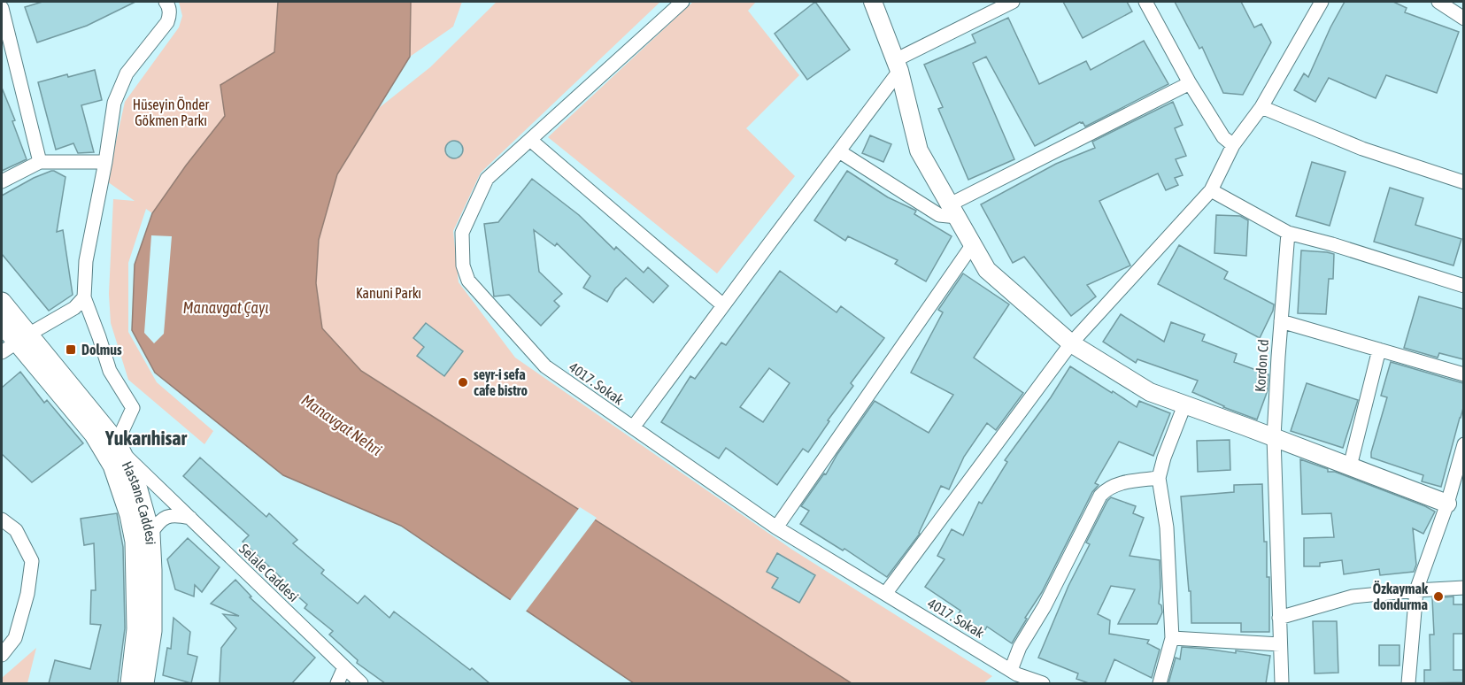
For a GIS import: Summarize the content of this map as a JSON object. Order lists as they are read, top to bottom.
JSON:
{
  "streets": {
    "main road": ["Hastane Caddesi"],
    "street": ["Kordon Cd", "4017. Sokak", "Selale Caddesi"]
  },
  "crossings": [
    ["Hastane Caddesi", "Selale Caddesi"]
  ],
  "districts": ["Yukarıhisar"],
  "water": ["Manavgat Çayı", "Manavgat Nehri"],
  "parks": ["Hüseyin Önder Gökmen Parkı", "Kanuni Parkı"],
  "places": {
    "transit": ["Dolmus"],
    "other": ["seyr-i sefa cafe bistro", "Özkaymak dondurma"]
  }
}
